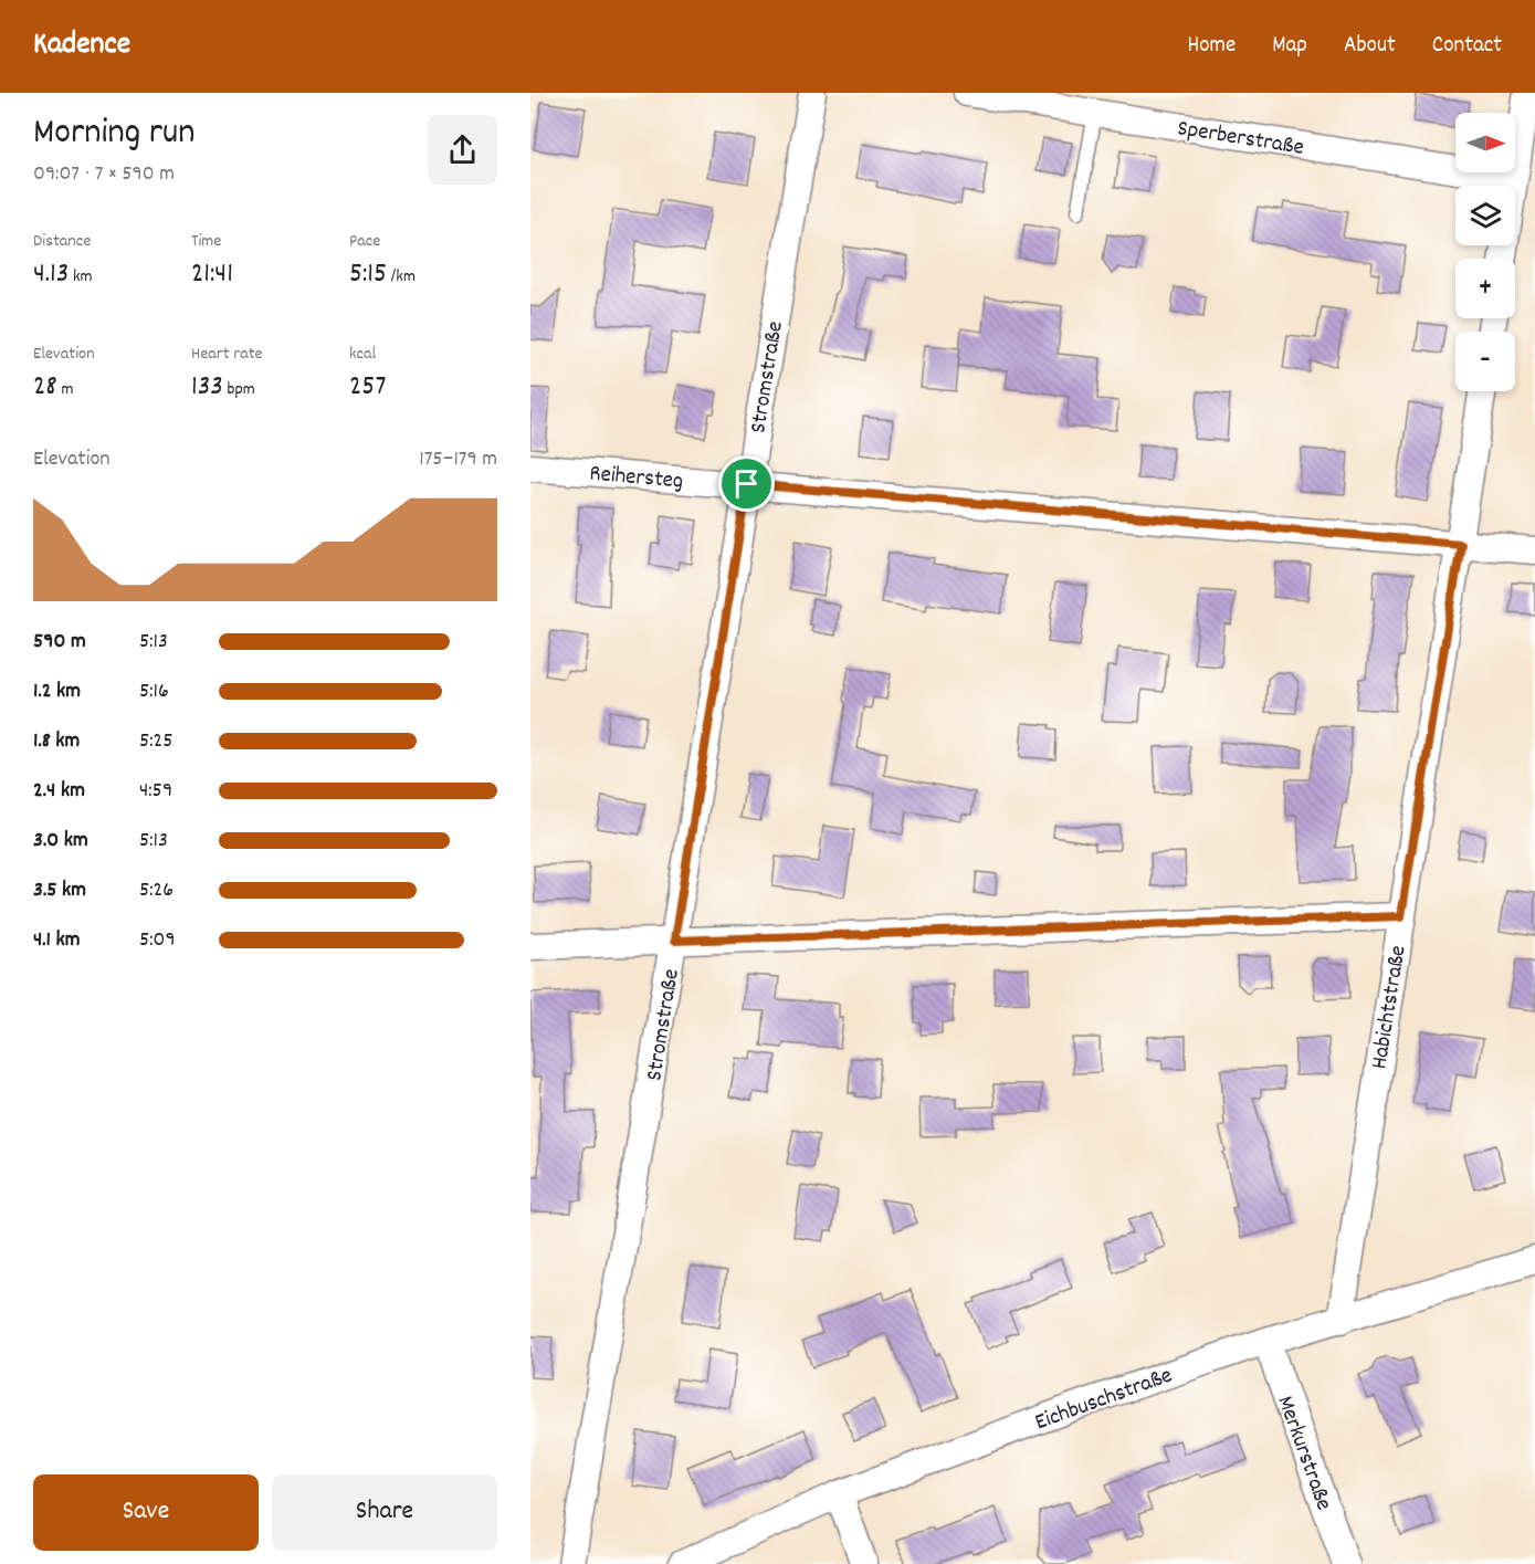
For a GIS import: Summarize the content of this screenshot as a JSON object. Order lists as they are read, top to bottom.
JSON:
{
  "streets": {
    "street": [
      "Sperberstraße",
      "Stromstraße",
      "Reihersteg",
      "Habichtstraße",
      "Eichbuschstraße",
      "Merkurstraße"
    ]
  },
  "crossings": [
    ["Stromstraße", "Reihersteg"],
    ["Reihersteg", "Habichtstraße"],
    ["Habichtstraße", "Eichbuschstraße"],
    ["Eichbuschstraße", "Merkurstraße"]
  ],
  "north": "right",
  "page": {
    "header": "Kadence",
    "nav": [
      "Home",
      "Map",
      "About",
      "Contact"
    ],
    "heading": ["Morning run", "09:07 · 7 × 590 m"],
    "map_buttons": ["+", "−"],
    "stats": [
      ["Distance", "4.13 km"],
      ["Time", "21:41"],
      ["Pace", "5:15 /km"],
      ["Elevation", "28 m"],
      ["Heart rate", "133 bpm"],
      ["kcal", "257"]
    ],
    "chart": ["Elevation", "175–179 m"],
    "list": [
      {
        "name": "590 m",
        "note": "5:13"
      },
      {
        "name": "1.2 km",
        "note": "5:16"
      },
      {
        "name": "1.8 km",
        "note": "5:25"
      },
      {
        "name": "2.4 km",
        "note": "4:59"
      },
      {
        "name": "3.0 km",
        "note": "5:13"
      },
      {
        "name": "3.5 km",
        "note": "5:26"
      },
      {
        "name": "4.1 km",
        "note": "5:09"
      }
    ],
    "buttons": ["Save", "Share"]
  }
}
